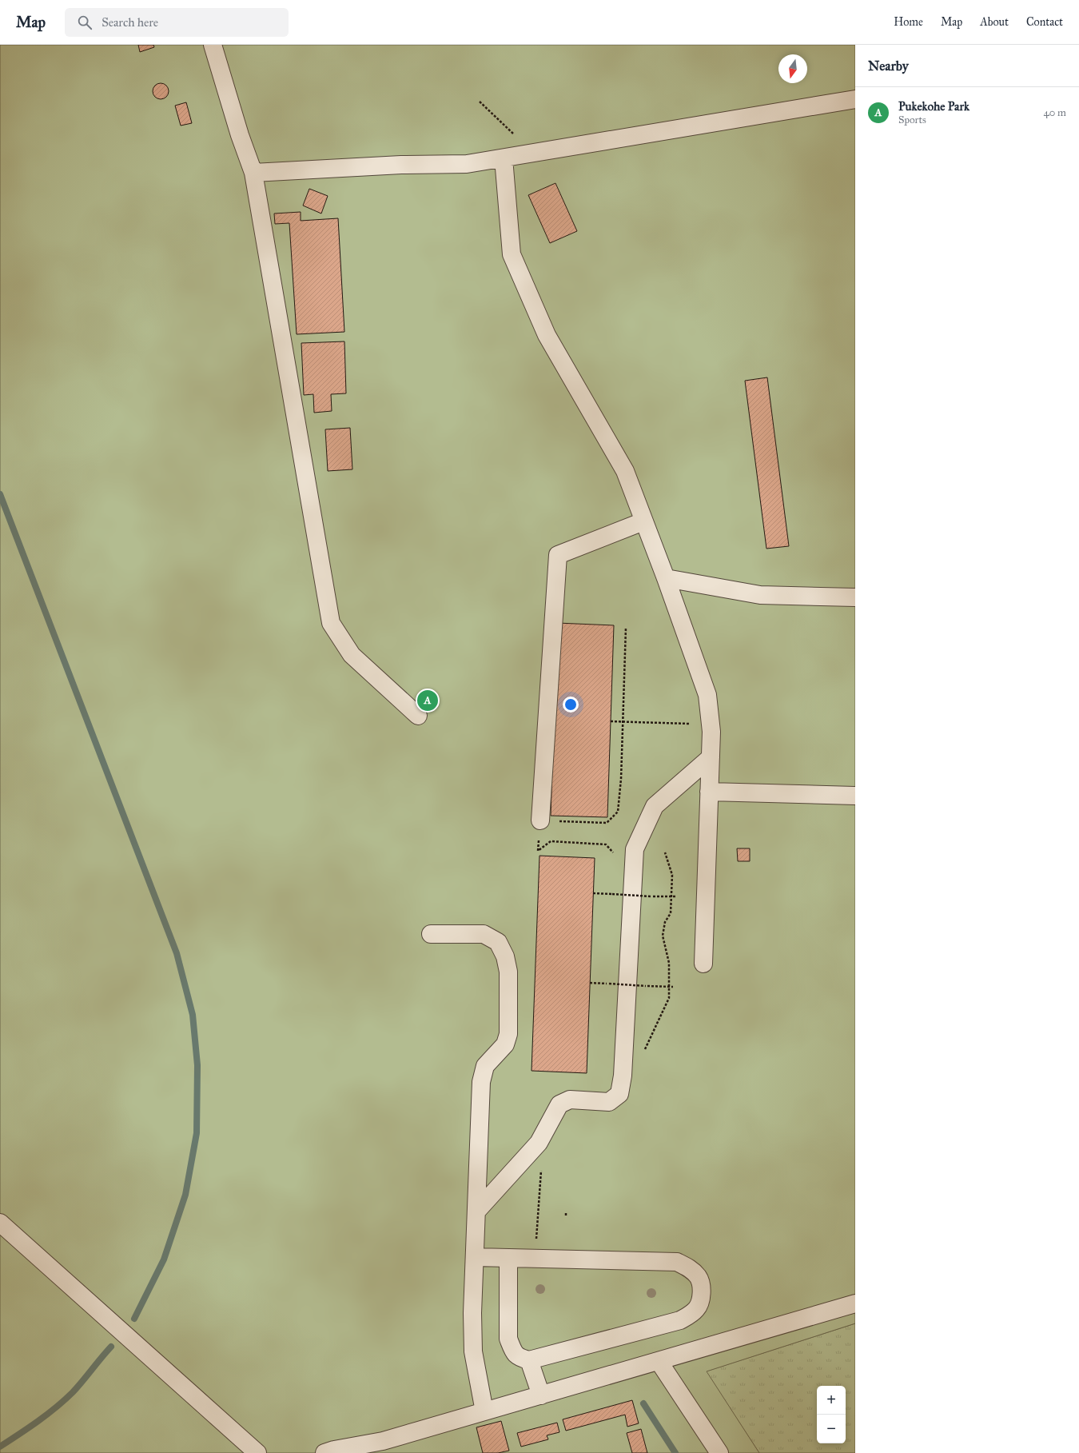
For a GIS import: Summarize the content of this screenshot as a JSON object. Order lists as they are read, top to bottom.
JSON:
{
  "north": "bottom",
  "page": {
    "header": "Map",
    "search": "Search here",
    "nav": [
      "Home",
      "Map",
      "About",
      "Contact"
    ],
    "heading": "Nearby",
    "list": [
      {
        "mark": "A",
        "name": "Pukekohe Park",
        "note": "Sports",
        "value": "40 m"
      }
    ],
    "pins": "A",
    "map_buttons": ["+", "−"]
  }
}
